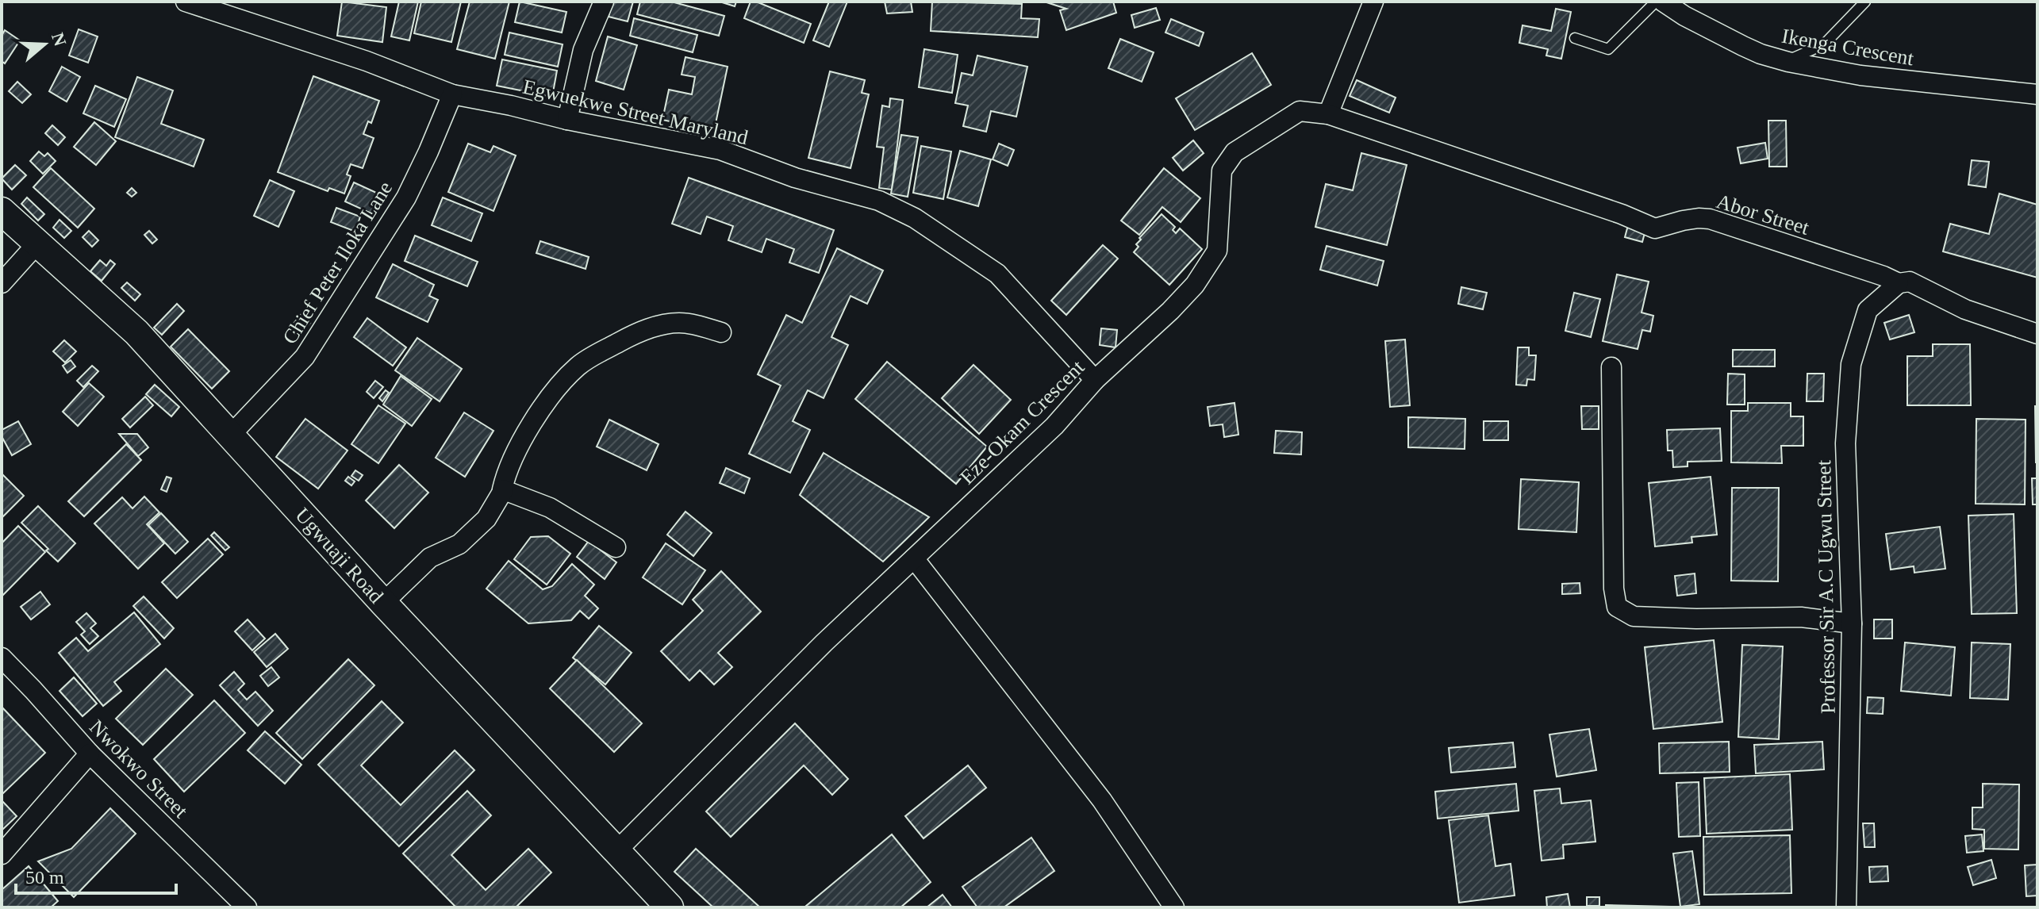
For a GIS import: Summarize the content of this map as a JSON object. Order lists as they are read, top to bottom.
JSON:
{
  "streets": {
    "main road": ["Ugwuaji Road"],
    "street": [
      "Ikenga Crescent",
      "Egwuekwe Street Maryland",
      "Abor Street",
      "Chief Peter Iloka Lane",
      "Eze-Okam Crescent",
      "Professor Sir A.C Ugwu Street",
      "Nwokwo Street"
    ]
  },
  "crossings": [
    ["Egwuekwe Street Maryland", "Chief Peter Iloka Lane"],
    ["Egwuekwe Street Maryland", "Eze-Okam Crescent"],
    ["Abor Street", "Eze-Okam Crescent"],
    ["Abor Street", "Professor Sir A.C Ugwu Street"],
    ["Chief Peter Iloka Lane", "Ugwuaji Road"],
    ["Eze-Okam Crescent", "Ugwuaji Road"]
  ],
  "scale_bar": "50 m",
  "north": "right"
}
